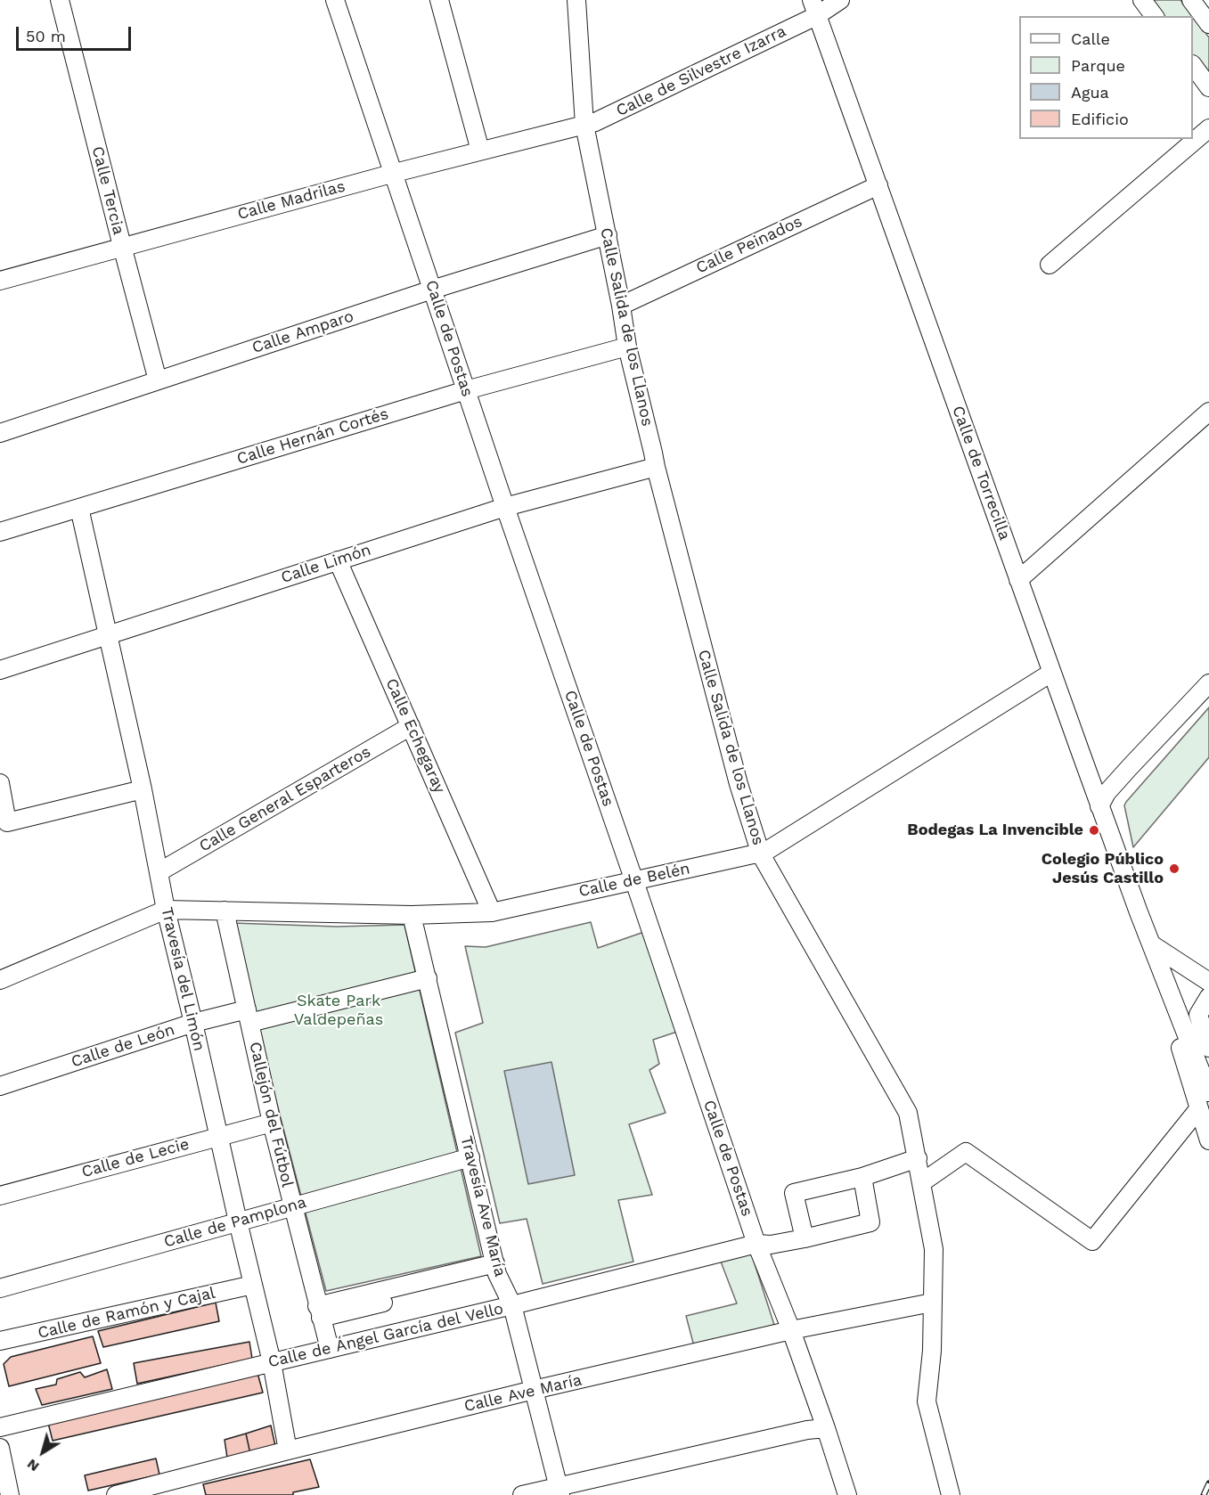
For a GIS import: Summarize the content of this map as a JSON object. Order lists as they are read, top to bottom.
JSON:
{
  "streets": {
    "street": [
      "Calle de Silvestre Izarra",
      "Calle Tercia",
      "Calle Madrilas",
      "Calle Peinados",
      "Calle Salida de los Llanos",
      "Calle Amparo",
      "Calle de Postas",
      "Calle Hernán Cortés",
      "Calle de Torrecilla",
      "Calle Limón",
      "Calle Echegaray",
      "Calle General Esparteros",
      "Calle de Belén",
      "Travesía del Limón",
      "Calle de León",
      "Callejón del Fútbol",
      "Calle de Lecie",
      "Travesía Ave María",
      "Calle de Pamplona",
      "Calle de Ramón y Cajal",
      "Calle de Ángel García del Vello",
      "Calle Ave María"
    ]
  },
  "crossings": [
    ["Calle de Silvestre Izarra", "Calle Madrilas"],
    ["Calle de Silvestre Izarra", "Calle Salida de los Llanos"],
    ["Calle de Silvestre Izarra", "Calle de Torrecilla"],
    ["Calle Tercia", "Calle Madrilas"],
    ["Calle Tercia", "Calle Amparo"],
    ["Calle Madrilas", "Calle Salida de los Llanos"],
    ["Calle Madrilas", "Calle de Postas"],
    ["Calle Peinados", "Calle Salida de los Llanos"],
    ["Calle Peinados", "Calle de Torrecilla"],
    ["Calle Salida de los Llanos", "Calle Amparo"],
    ["Calle Salida de los Llanos", "Calle Hernán Cortés"],
    ["Calle Salida de los Llanos", "Calle Limón"],
    ["Calle Salida de los Llanos", "Calle de Belén"],
    ["Calle Salida de los Llanos", "Calle Ave María"],
    ["Calle Amparo", "Calle de Postas"],
    ["Calle de Postas", "Calle Hernán Cortés"],
    ["Calle de Postas", "Calle Limón"],
    ["Calle de Postas", "Calle de Belén"],
    ["Calle de Postas", "Calle de Ángel García del Vello"],
    ["Calle de Postas", "Calle Ave María"],
    ["Calle Hernán Cortés", "Travesía del Limón"],
    ["Calle de Torrecilla", "Calle de Belén"],
    ["Calle Limón", "Calle Echegaray"],
    ["Calle Limón", "Travesía del Limón"],
    ["Calle Echegaray", "Calle General Esparteros"],
    ["Calle Echegaray", "Calle de Belén"],
    ["Calle General Esparteros", "Travesía del Limón"],
    ["Calle de Belén", "Travesía del Limón"],
    ["Calle de Belén", "Callejón del Fútbol"],
    ["Calle de Belén", "Travesía Ave María"],
    ["Travesía del Limón", "Calle de León"],
    ["Travesía del Limón", "Calle de Lecie"],
    ["Travesía del Limón", "Calle de Pamplona"],
    ["Travesía del Limón", "Calle de Ramón y Cajal"],
    ["Travesía del Limón", "Calle de Ángel García del Vello"],
    ["Travesía del Limón", "Calle Ave María"],
    ["Calle de León", "Callejón del Fútbol"],
    ["Calle de León", "Travesía Ave María"],
    ["Callejón del Fútbol", "Calle de Lecie"],
    ["Callejón del Fútbol", "Calle de Pamplona"],
    ["Callejón del Fútbol", "Calle de Ángel García del Vello"],
    ["Travesía Ave María", "Calle de Pamplona"],
    ["Travesía Ave María", "Calle de Ángel García del Vello"],
    ["Travesía Ave María", "Calle Ave María"]
  ],
  "parks": ["Skate Park Valdepeñas"],
  "places": ["Bodegas La Invencible", "Colegio Público Jesús Castillo"],
  "legend": [
    "Calle",
    "Parque",
    "Agua",
    "Edificio"
  ],
  "scale_bar": "50 m",
  "north": "bottom left"
}
